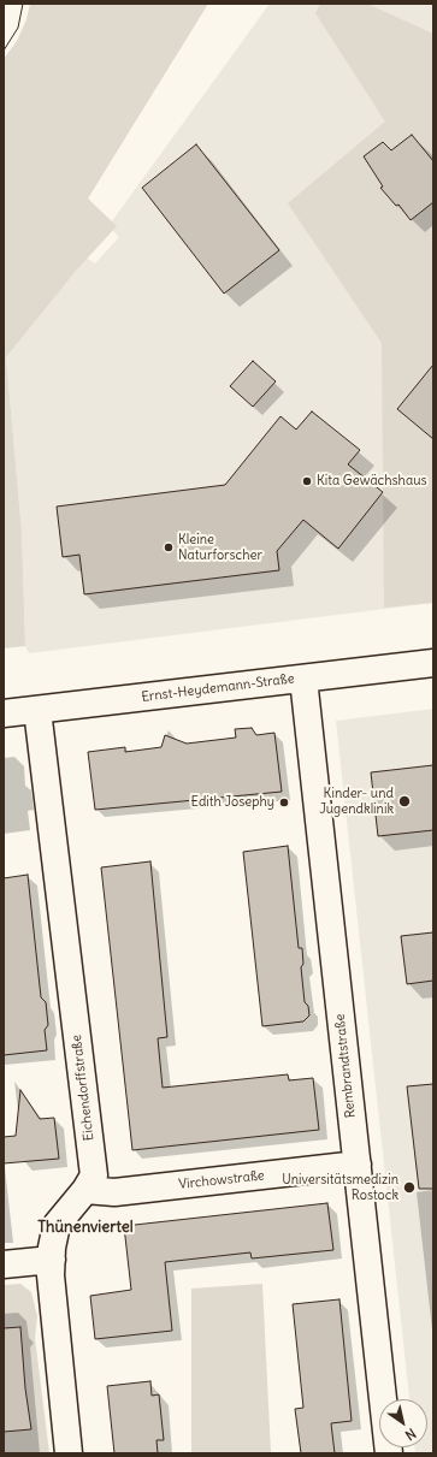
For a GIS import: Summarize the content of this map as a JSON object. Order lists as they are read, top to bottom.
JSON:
{
  "streets": {
    "street": [
      "Ernst-Heydemann-Straße",
      "Rembrandtstraße",
      "Eichendorffstraße",
      "Virchowstraße"
    ]
  },
  "crossings": [
    ["Ernst-Heydemann-Straße", "Rembrandtstraße"],
    ["Ernst-Heydemann-Straße", "Eichendorffstraße"],
    ["Rembrandtstraße", "Virchowstraße"],
    ["Eichendorffstraße", "Virchowstraße"]
  ],
  "districts": ["Thünenviertel"],
  "places": [
    "Kita Gewächshaus",
    "Kleine Naturforscher",
    "Kinder- und Jugendklinik",
    "Edith Josephy",
    "Universitätsmedizin Rostock"
  ],
  "north": "bottom right"
}
